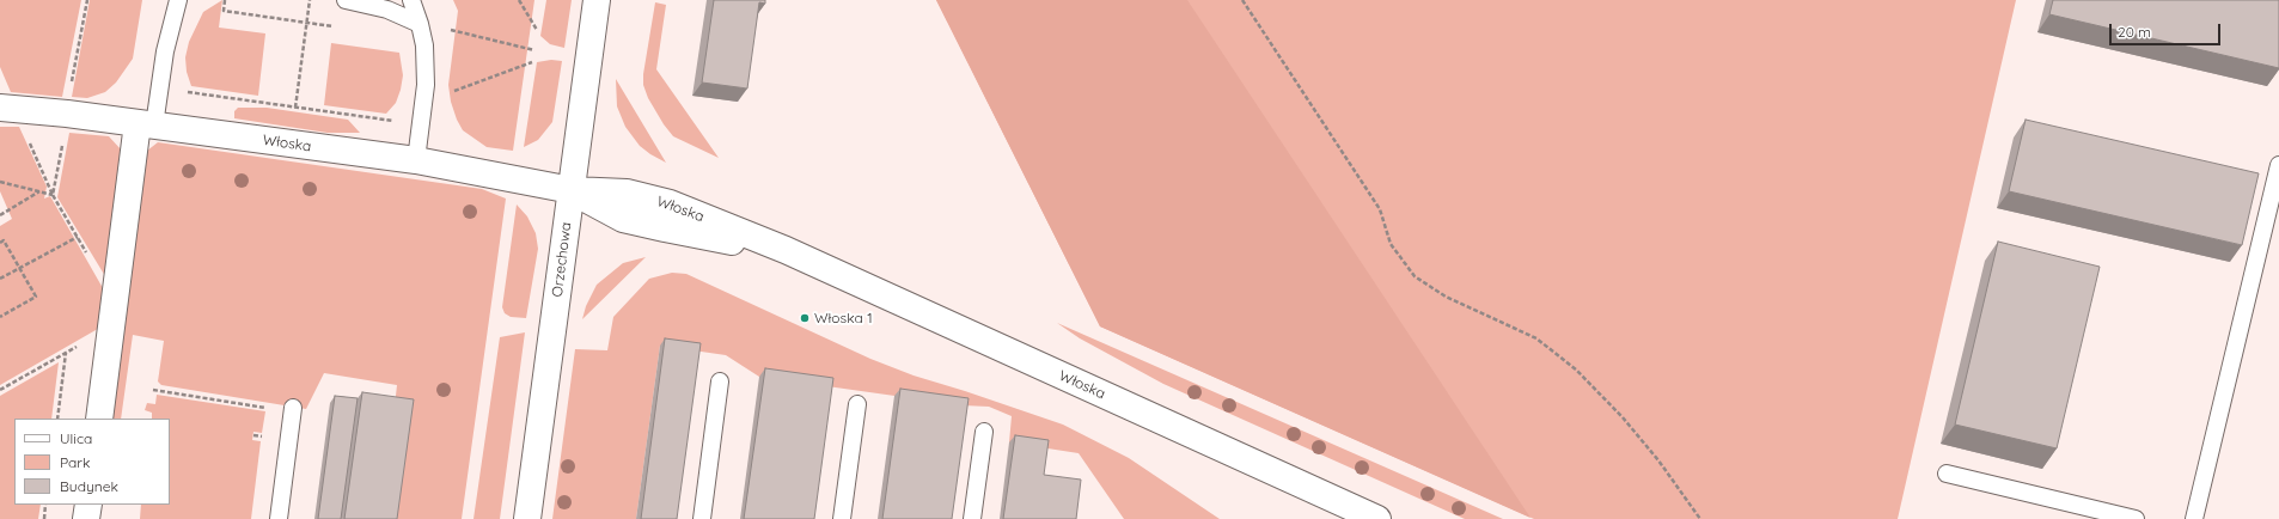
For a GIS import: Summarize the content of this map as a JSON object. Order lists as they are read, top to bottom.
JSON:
{
  "streets": {
    "street": ["Włoska", "Orzechowa"]
  },
  "crossings": [
    ["Włoska", "Orzechowa"]
  ],
  "places": ["Włoska 1"],
  "legend": ["Ulica", "Park", "Budynek"],
  "scale_bar": "20 m"
}
